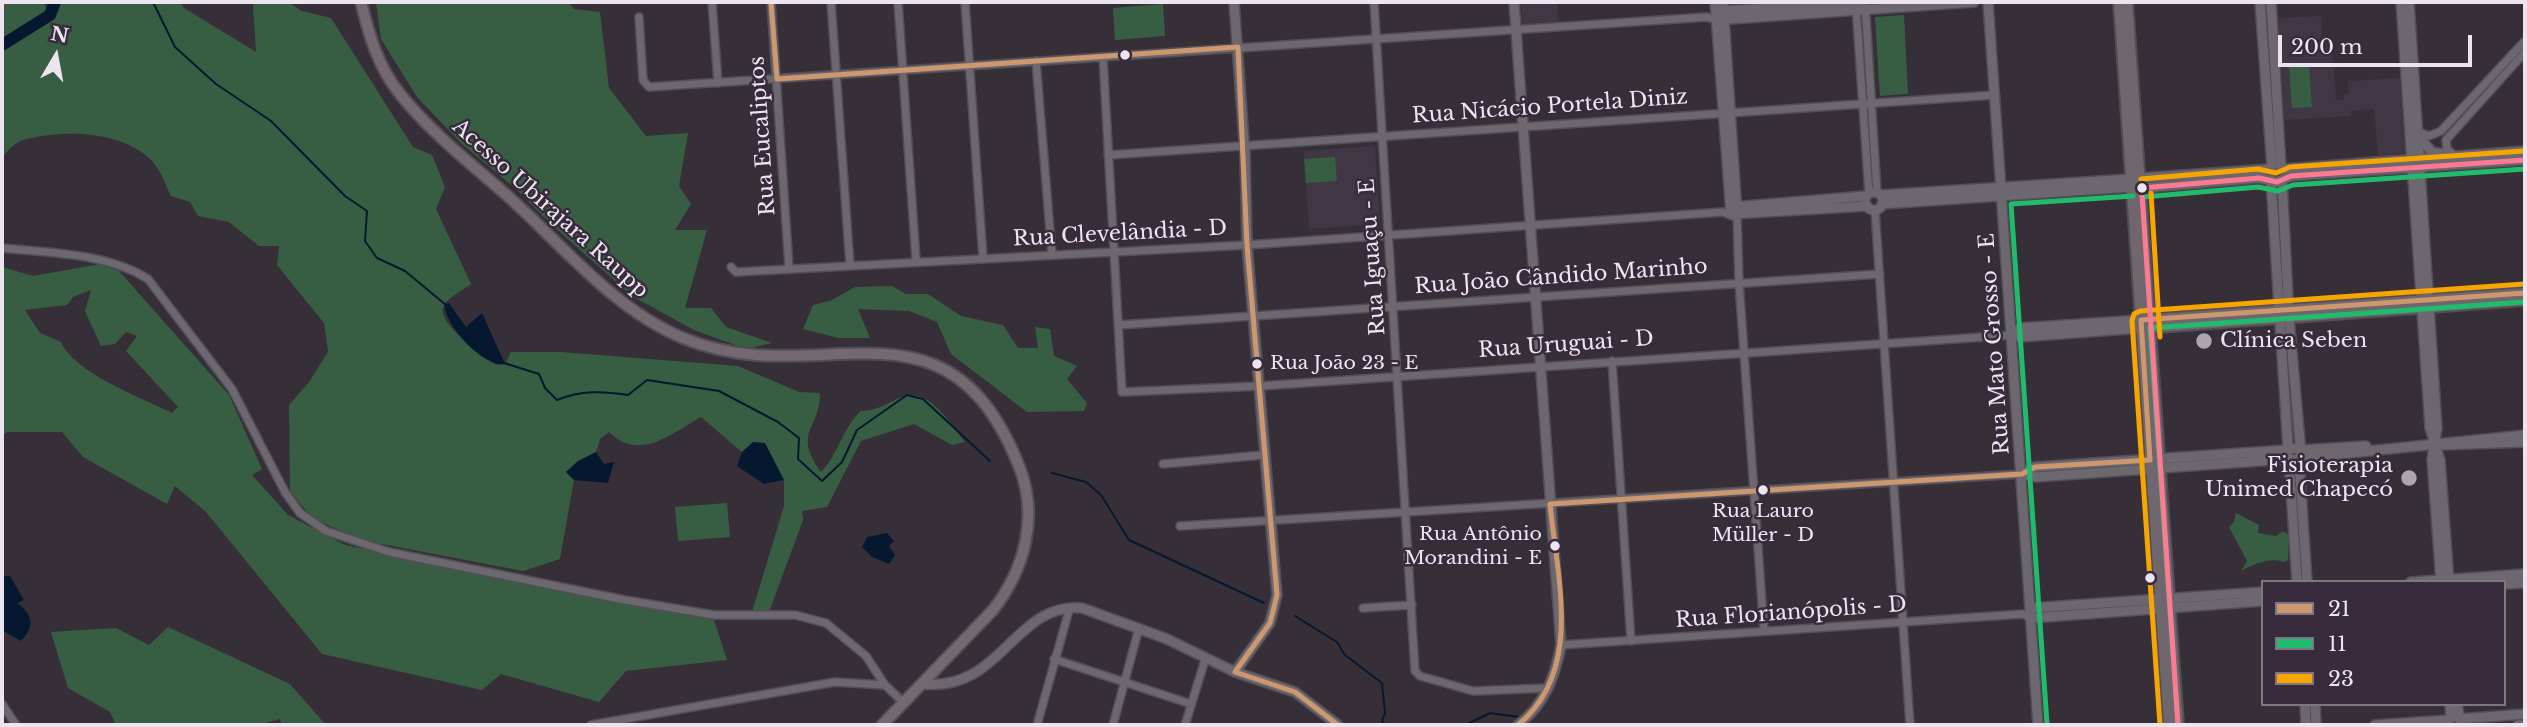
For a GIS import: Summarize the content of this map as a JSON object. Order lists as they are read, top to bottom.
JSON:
{
  "streets": {
    "highway": ["Acesso Ubirajara Raupp"],
    "main road": ["Rua Uruguai - D"],
    "street": [
      "Rua Nicácio Portela Diniz",
      "Rua Eucaliptos",
      "Rua Clevelândia - D",
      "Rua Iguaçu - E",
      "Rua João Cândido Marinho",
      "Rua Mato Grosso - E",
      "Rua Florianópolis - D"
    ]
  },
  "crossings": [
    ["Rua Nicácio Portela Diniz", "Rua Iguaçu - E"],
    ["Rua Nicácio Portela Diniz", "Rua Mato Grosso - E"],
    ["Rua Eucaliptos", "Rua Clevelândia - D"],
    ["Rua Clevelândia - D", "Rua Iguaçu - E"],
    ["Rua Clevelândia - D", "Rua Mato Grosso - E"],
    ["Rua Iguaçu - E", "Rua João Cândido Marinho"],
    ["Rua Iguaçu - E", "Rua Uruguai - D"],
    ["Rua João Cândido Marinho", "Rua Uruguai - D"],
    ["Rua Mato Grosso - E", "Rua Uruguai - D"],
    ["Rua Mato Grosso - E", "Rua Florianópolis - D"]
  ],
  "places": [
    "Clínica Seben",
    "Rua João 23 - E",
    "Fisioterapia Unimed Chapecó",
    "Rua Lauro Müller - D",
    "Rua Antônio Morandini - E"
  ],
  "lines": ["transit line 21", "transit line 23", "transit line 11"],
  "legend": ["21", "11", "23"],
  "scale_bar": "200 m",
  "north": "top"
}
